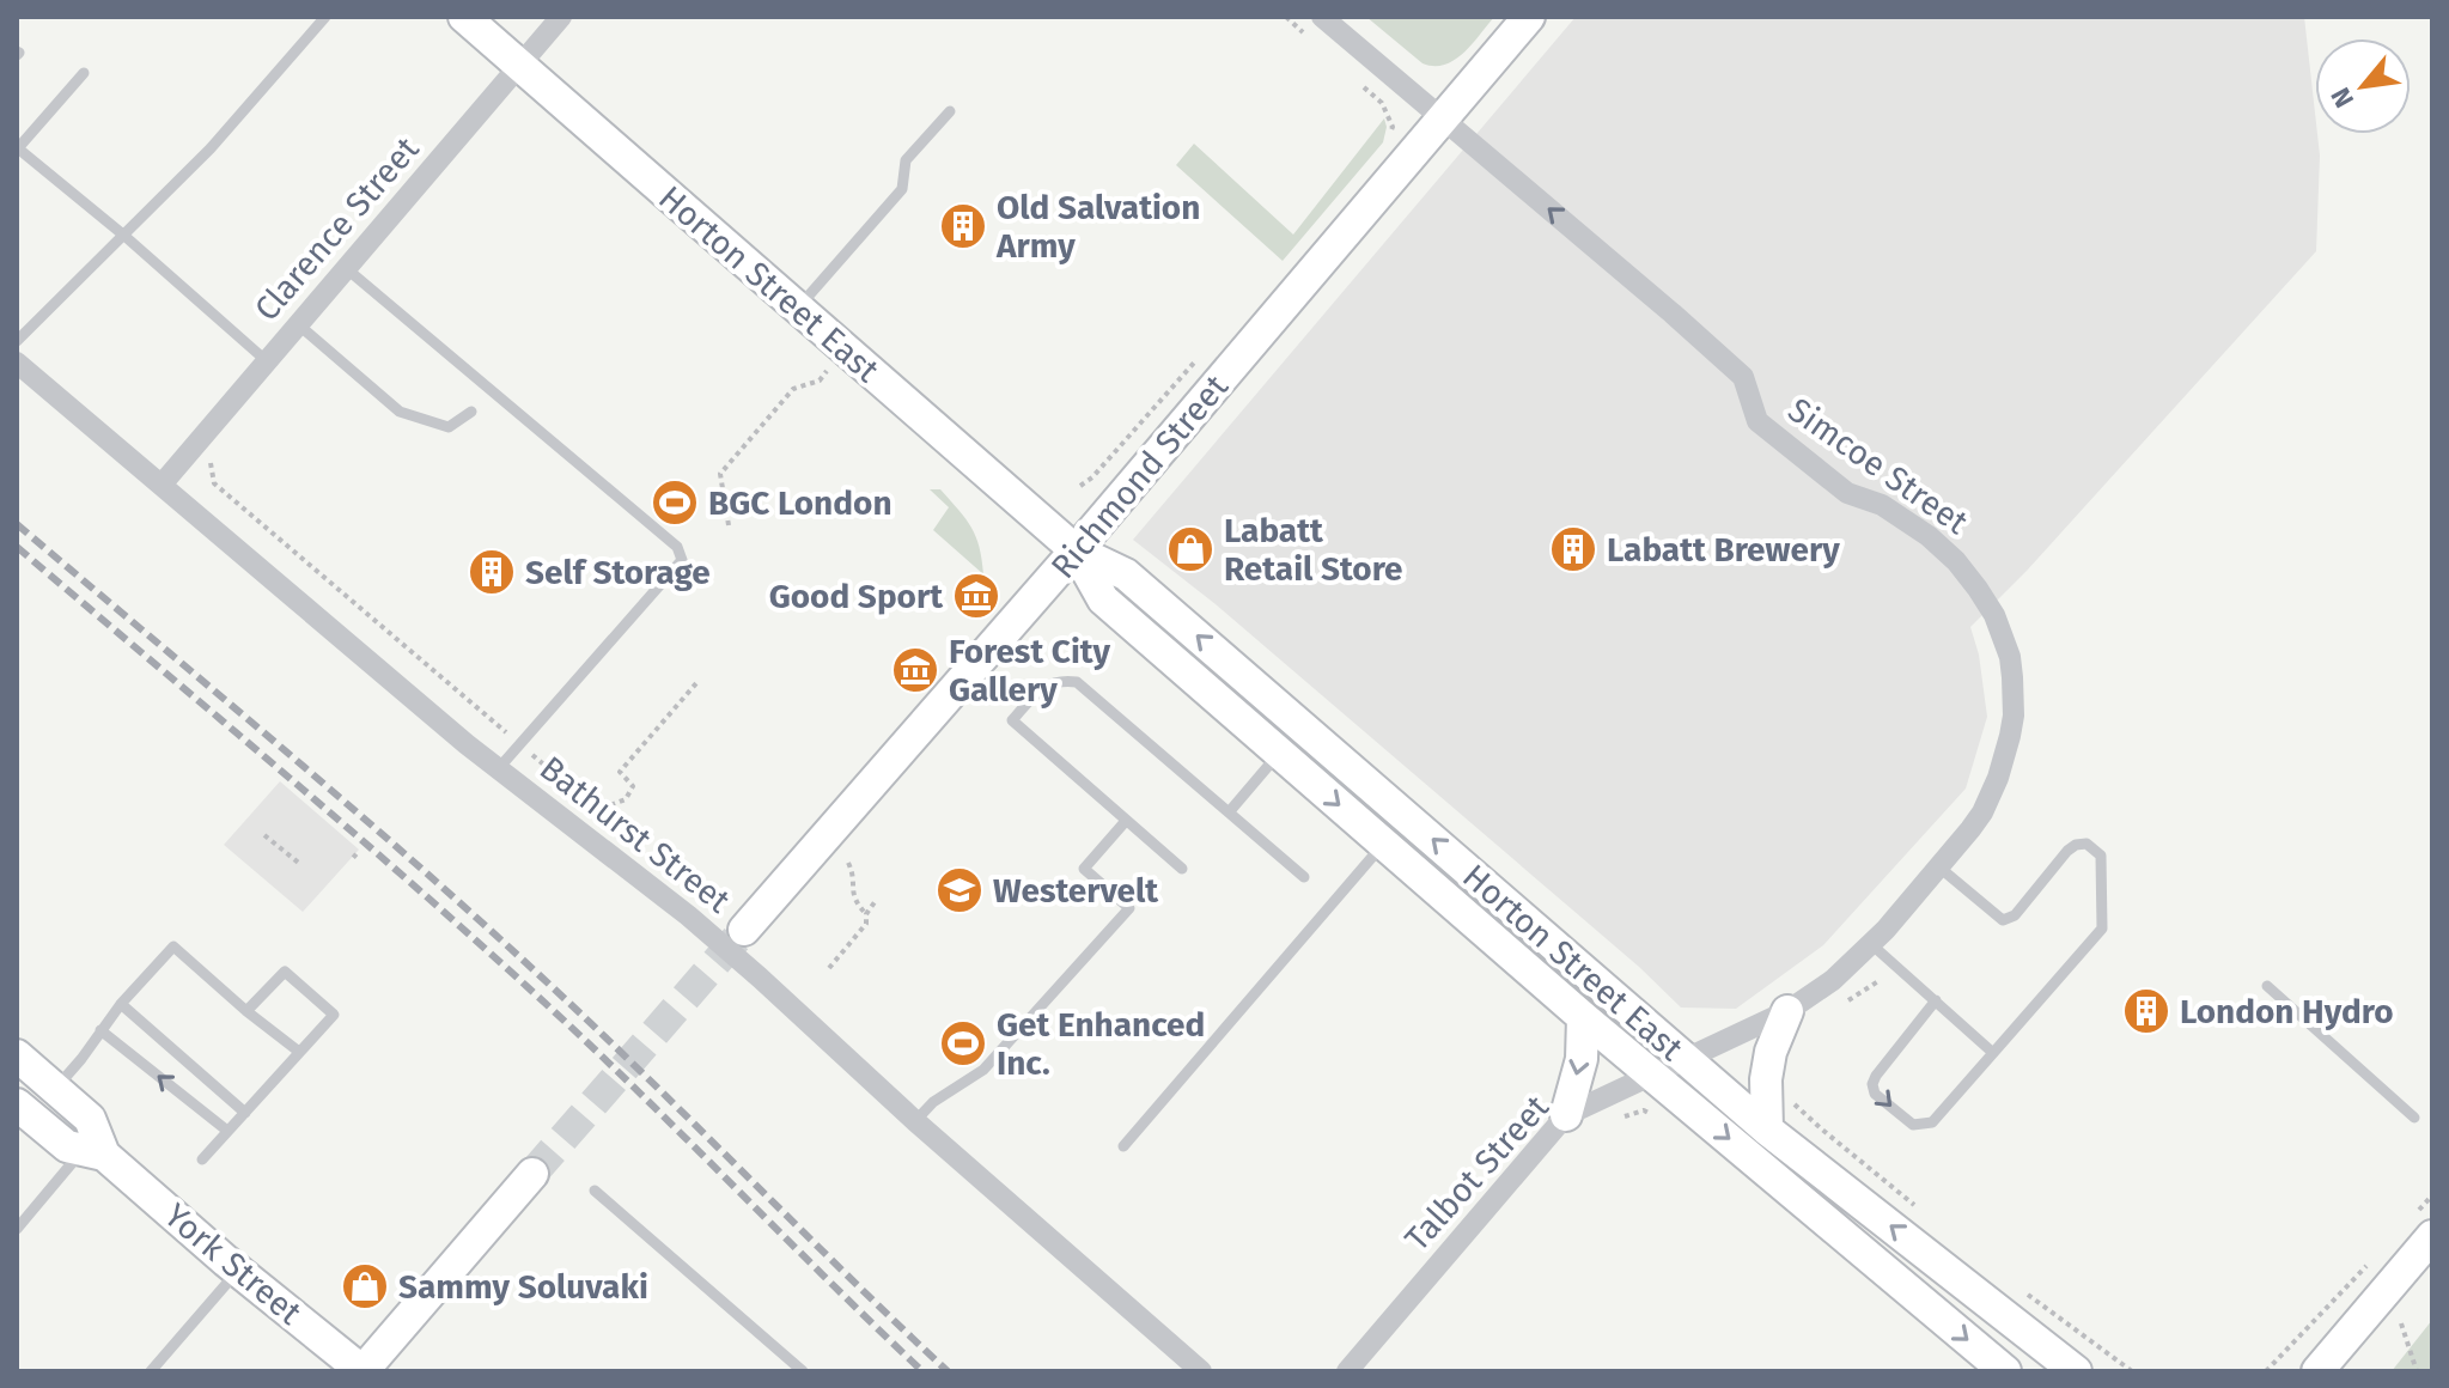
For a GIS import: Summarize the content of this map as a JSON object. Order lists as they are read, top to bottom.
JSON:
{
  "streets": {
    "main road": ["Horton Street East", "Richmond Street", "York Street"],
    "street": [
      "Clarence Street",
      "Simcoe Street",
      "Bathurst Street",
      "Talbot Street"
    ]
  },
  "crossings": [
    ["Clarence Street", "Horton Street East"],
    ["Clarence Street", "Bathurst Street"],
    ["Horton Street East", "Simcoe Street"],
    ["Horton Street East", "Richmond Street"],
    ["Horton Street East", "Talbot Street"],
    ["Simcoe Street", "Richmond Street"],
    ["Simcoe Street", "Talbot Street"]
  ],
  "one_way": ["Simcoe Street"],
  "places": {
    "building": [
      "Old Salvation Army",
      "Labatt Brewery",
      "Self Storage",
      "London Hydro"
    ],
    "sports": ["BGC London", "Get Enhanced Inc."],
    "shop": ["Labatt Retail Store", "Sammy Soluvaki"],
    "museum": ["Good Sport", "Forest City Gallery"],
    "school or university": ["Westervelt"]
  },
  "north": "bottom left"
}
